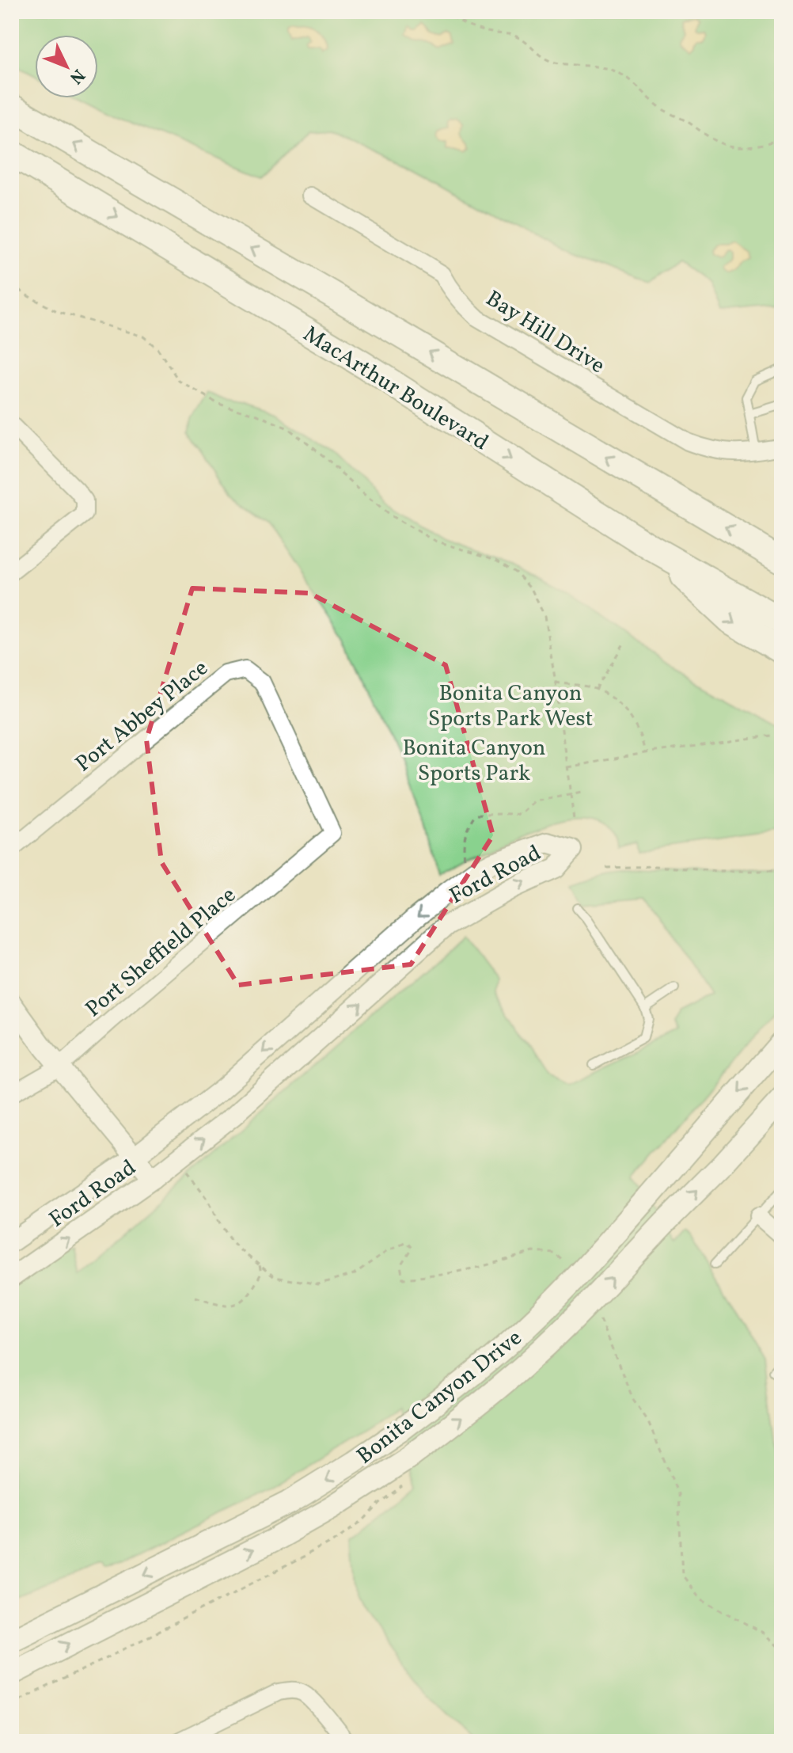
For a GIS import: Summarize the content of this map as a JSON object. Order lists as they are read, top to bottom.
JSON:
{
  "streets": {
    "main road": ["MacArthur Boulevard", "Bonita Canyon Drive"],
    "street": [
      "Bay Hill Drive",
      "Port Abbey Place",
      "Ford Road",
      "Port Sheffield Place"
    ]
  },
  "crossings": [
    ["Port Abbey Place", "Port Sheffield Place"]
  ],
  "parks": ["Bonita Canyon Sports Park West", "Bonita Canyon Sports Park"],
  "north": "bottom right"
}
